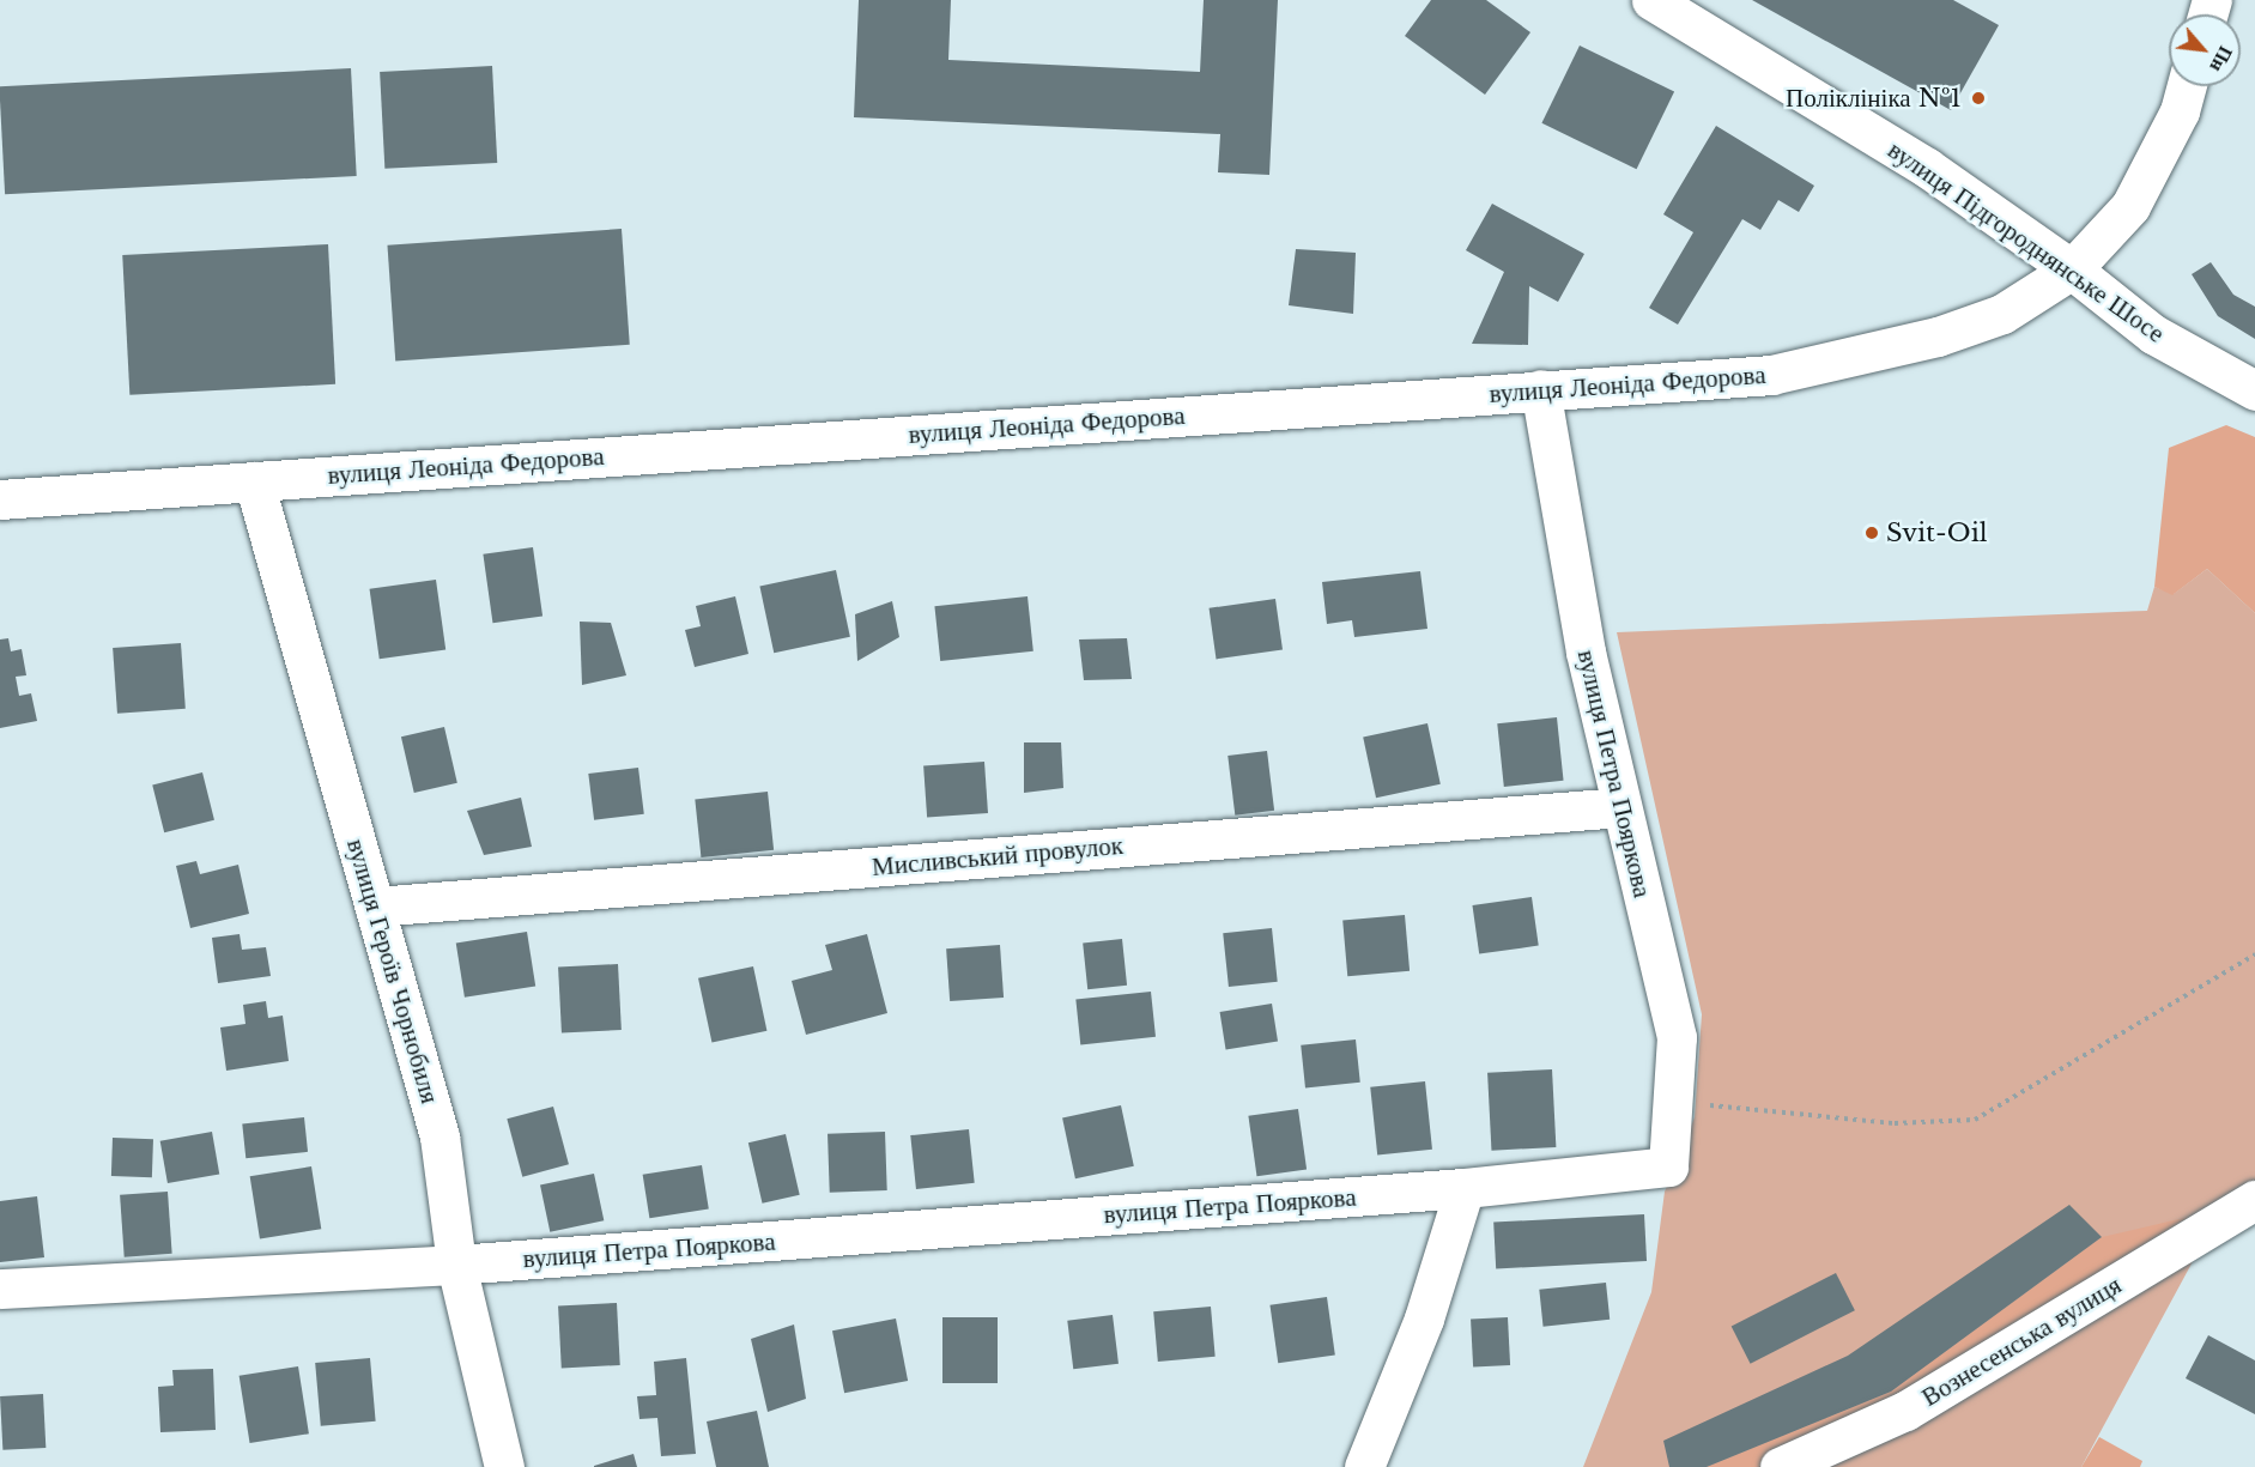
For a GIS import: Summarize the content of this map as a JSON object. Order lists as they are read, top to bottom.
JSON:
{
  "streets": {
    "street": [
      "вулиця Підгороднянське Шосе",
      "вулиця Леоніда Федорова",
      "вулиця Петра Пояркова",
      "Мисливський провулок",
      "вулиця Героїв Чорнобиля",
      "Вознесенська вулиця"
    ]
  },
  "crossings": [
    ["вулиця Підгороднянське Шосе", "вулиця Леоніда Федорова"],
    ["вулиця Леоніда Федорова", "вулиця Петра Пояркова"],
    ["вулиця Леоніда Федорова", "вулиця Героїв Чорнобиля"],
    ["вулиця Петра Пояркова", "Мисливський провулок"],
    ["вулиця Петра Пояркова", "вулиця Героїв Чорнобиля"],
    ["Мисливський провулок", "вулиця Героїв Чорнобиля"]
  ],
  "places": ["Поліклініка №1", "Svit-Oil"],
  "north": "bottom right"
}
